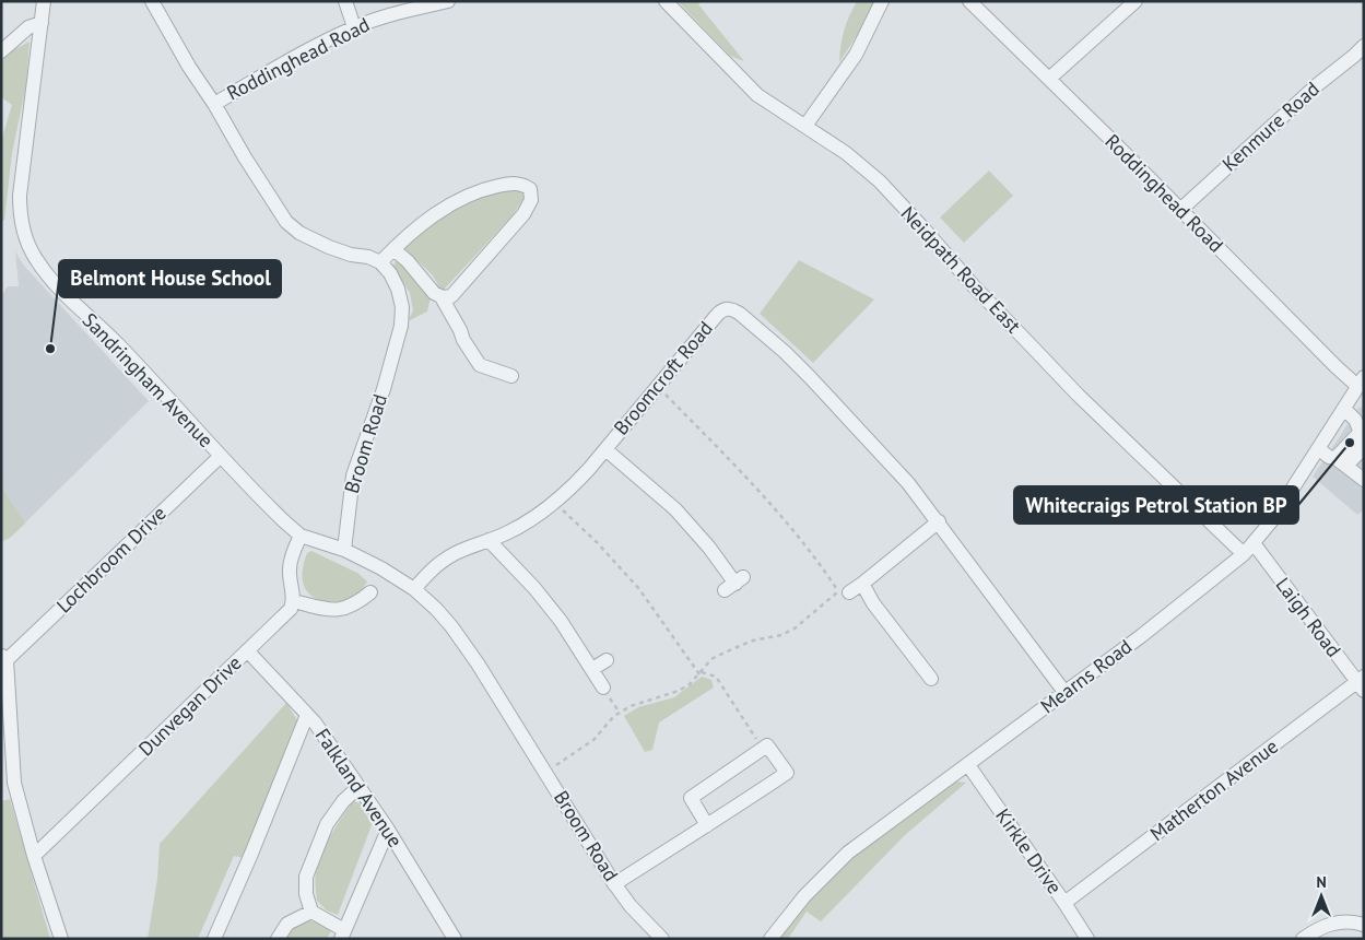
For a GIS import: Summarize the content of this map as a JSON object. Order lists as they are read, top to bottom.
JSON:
{
  "streets": {
    "street": [
      "Roddinghead Road",
      "Kenmure Road",
      "Neidpath Road East",
      "Broomcroft Road",
      "Sandringham Avenue",
      "Broom Road",
      "Lochbroom Drive",
      "Laigh Road",
      "Mearns Road",
      "Dunvegan Drive",
      "Falkland Avenue",
      "Matherton Avenue",
      "Kirkle Drive"
    ]
  },
  "crossings": [
    ["Roddinghead Road", "Kenmure Road"],
    ["Roddinghead Road", "Mearns Road"],
    ["Neidpath Road East", "Mearns Road"],
    ["Broomcroft Road", "Broom Road"],
    ["Broomcroft Road", "Mearns Road"],
    ["Sandringham Avenue", "Broom Road"],
    ["Sandringham Avenue", "Lochbroom Drive"],
    ["Laigh Road", "Mearns Road"],
    ["Laigh Road", "Matherton Avenue"],
    ["Mearns Road", "Kirkle Drive"],
    ["Dunvegan Drive", "Falkland Avenue"],
    ["Matherton Avenue", "Kirkle Drive"]
  ],
  "places": ["Belmont House School", "Whitecraigs Petrol Station BP"],
  "north": "top"
}
